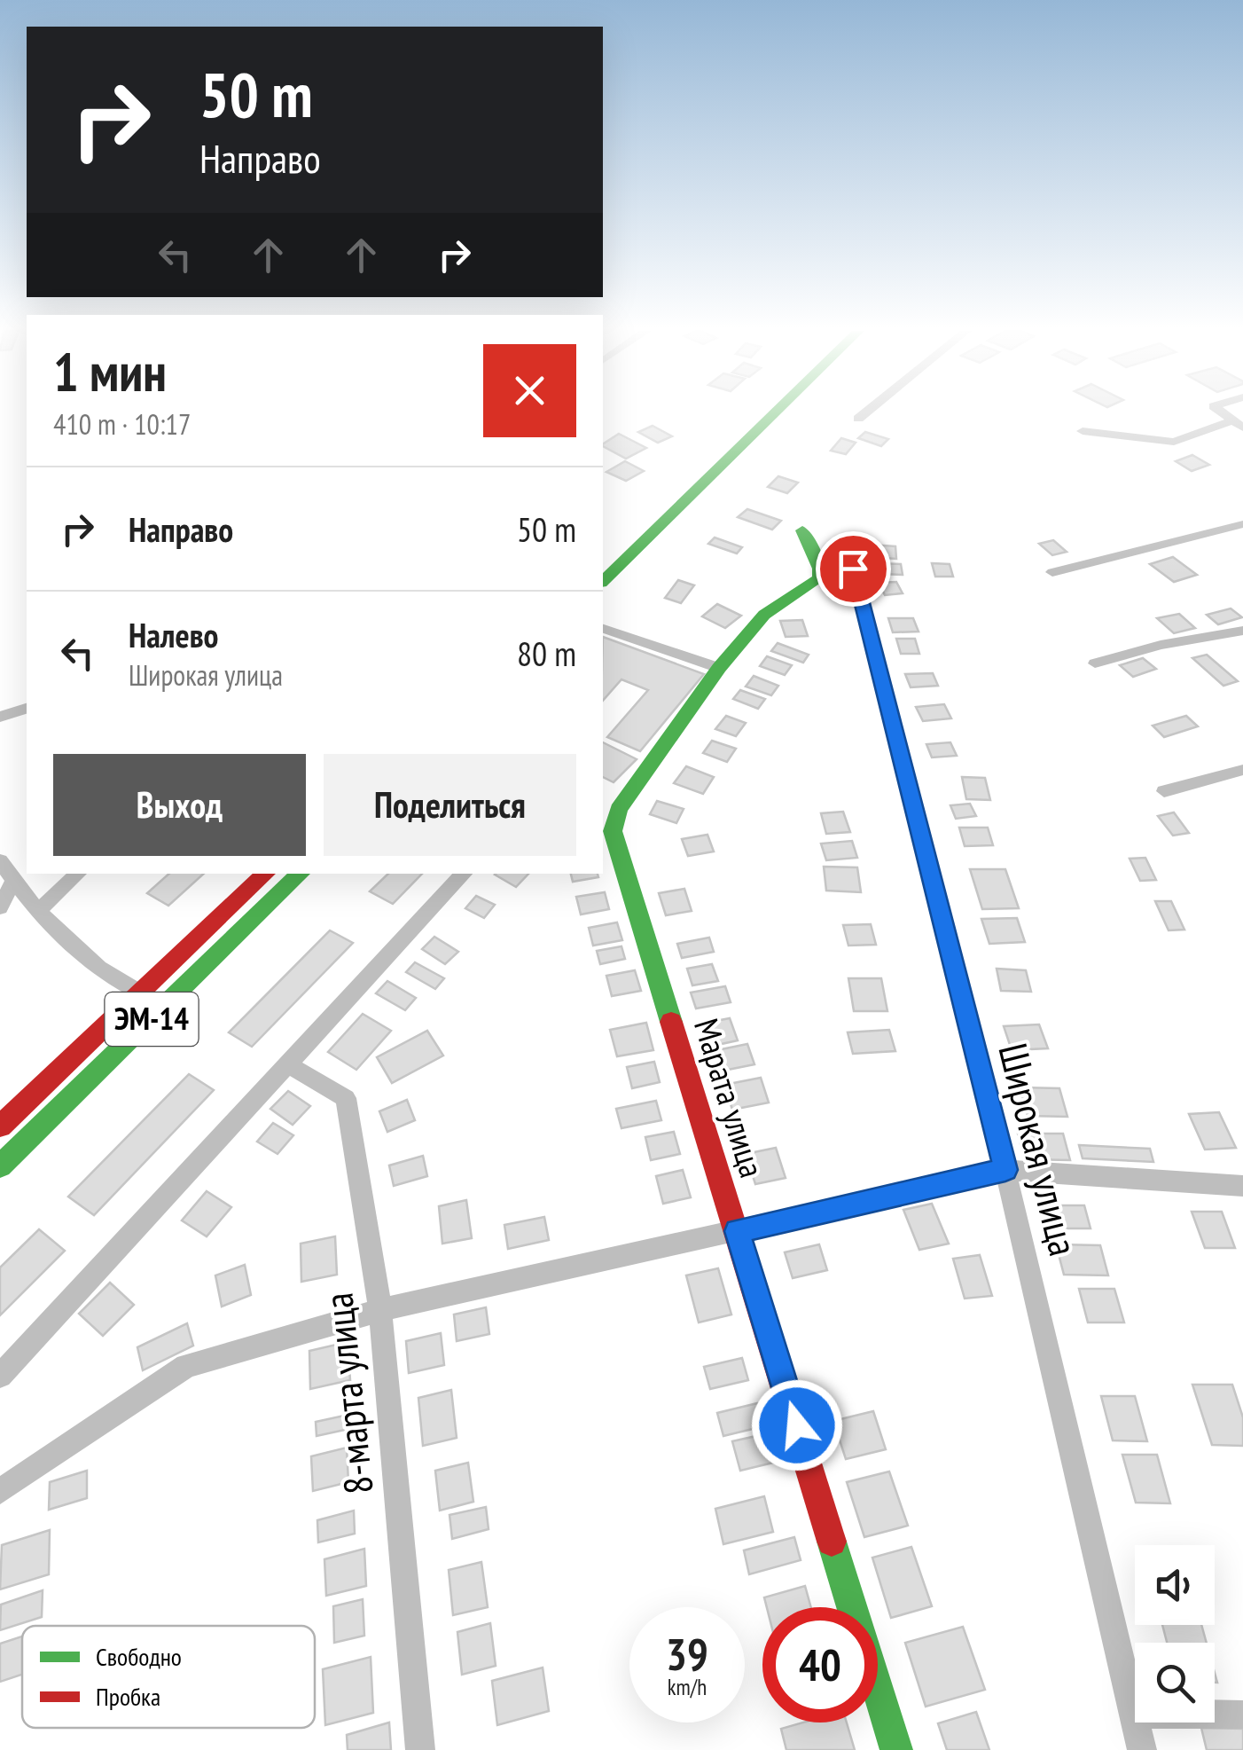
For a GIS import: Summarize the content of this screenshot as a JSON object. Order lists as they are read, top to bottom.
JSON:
{
  "streets": {
    "main road": ["ЭМ-14", "Марата улица"],
    "street": ["Широкая улица", "8-марта улица"]
  },
  "legend": ["Свободно", "Пробка"],
  "page": {
    "turn": ["50 m", "Направо"],
    "heading": ["1 мин", "410 m · 10:17"],
    "list": [
      {
        "name": "Направо",
        "value": "50 m"
      },
      {
        "name": "Налево",
        "note": "Широкая улица",
        "value": "80 m"
      }
    ],
    "buttons": ["Выход", "Поделиться"],
    "speed": "39 km/h",
    "limit": "40"
  }
}
